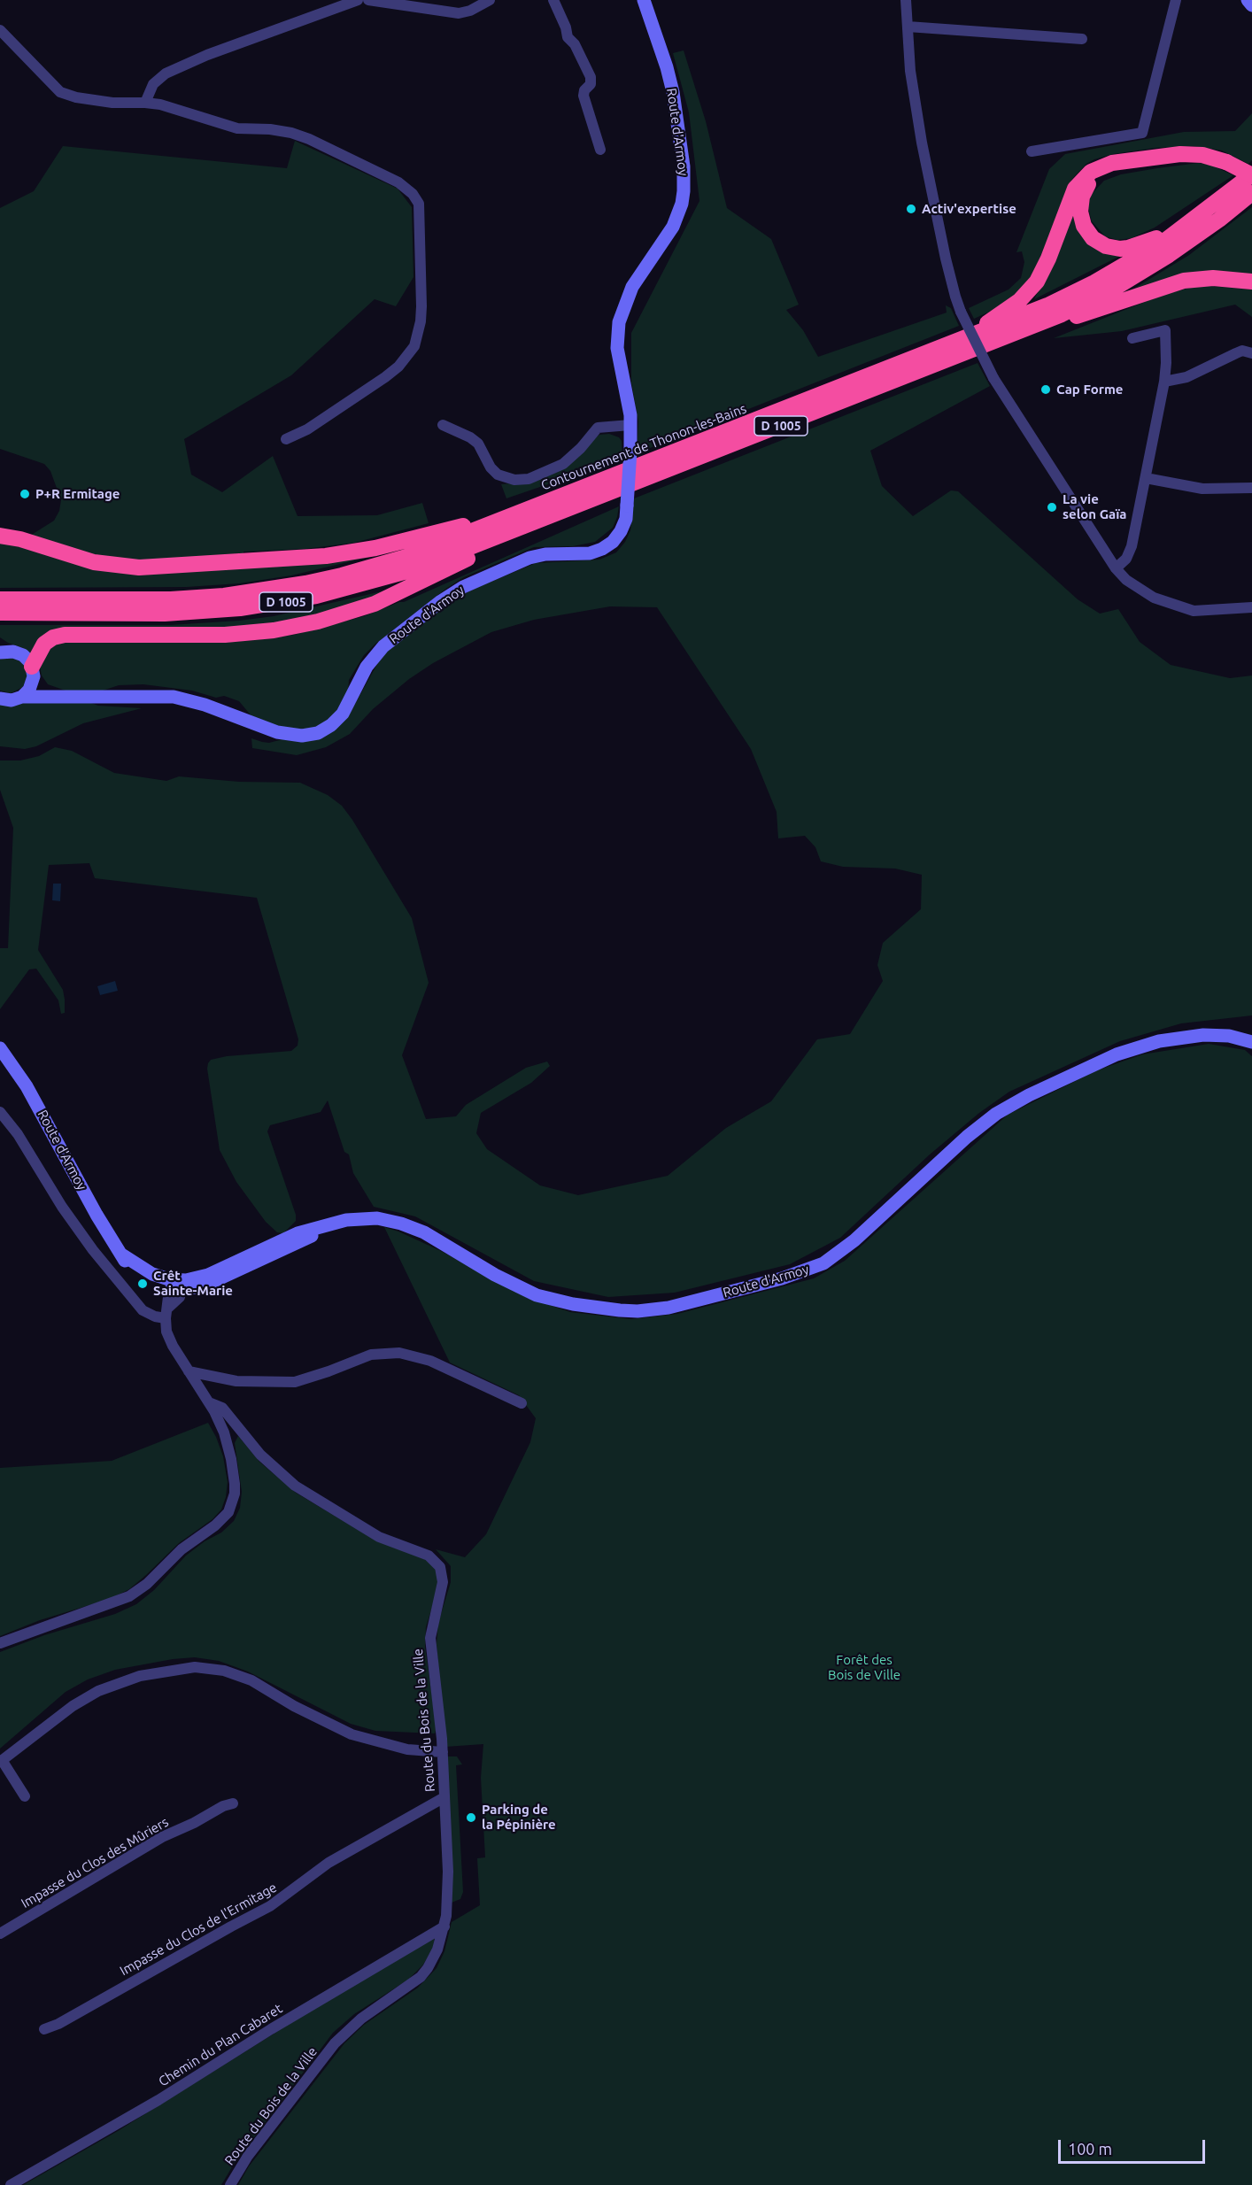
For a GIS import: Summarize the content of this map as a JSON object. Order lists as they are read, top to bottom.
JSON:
{
  "streets": {
    "highway": ["D 1005", "Contournement de Thonon-les-Bains"],
    "main road": ["Route d'Armoy"],
    "street": [
      "Route du Bois de la Ville",
      "Impasse du Clos des Mûriers",
      "Impasse du Clos de l'Ermitage",
      "Chemin du Plan Cabaret"
    ]
  },
  "crossings": [
    ["Route d'Armoy", "D 1005"],
    ["Route d'Armoy", "Route du Bois de la Ville"],
    ["D 1005", "Contournement de Thonon-les-Bains"],
    ["Route du Bois de la Ville", "Impasse du Clos de l'Ermitage"],
    ["Route du Bois de la Ville", "Chemin du Plan Cabaret"]
  ],
  "parks": ["Forêt des Bois de Ville"],
  "places": [
    "Activ'expertise",
    "Cap Forme",
    "P+R Ermitage",
    "La vie selon Gaïa",
    "Crêt Sainte-Marie",
    "Parking de la Pépinière"
  ],
  "scale_bar": "100 m"
}
